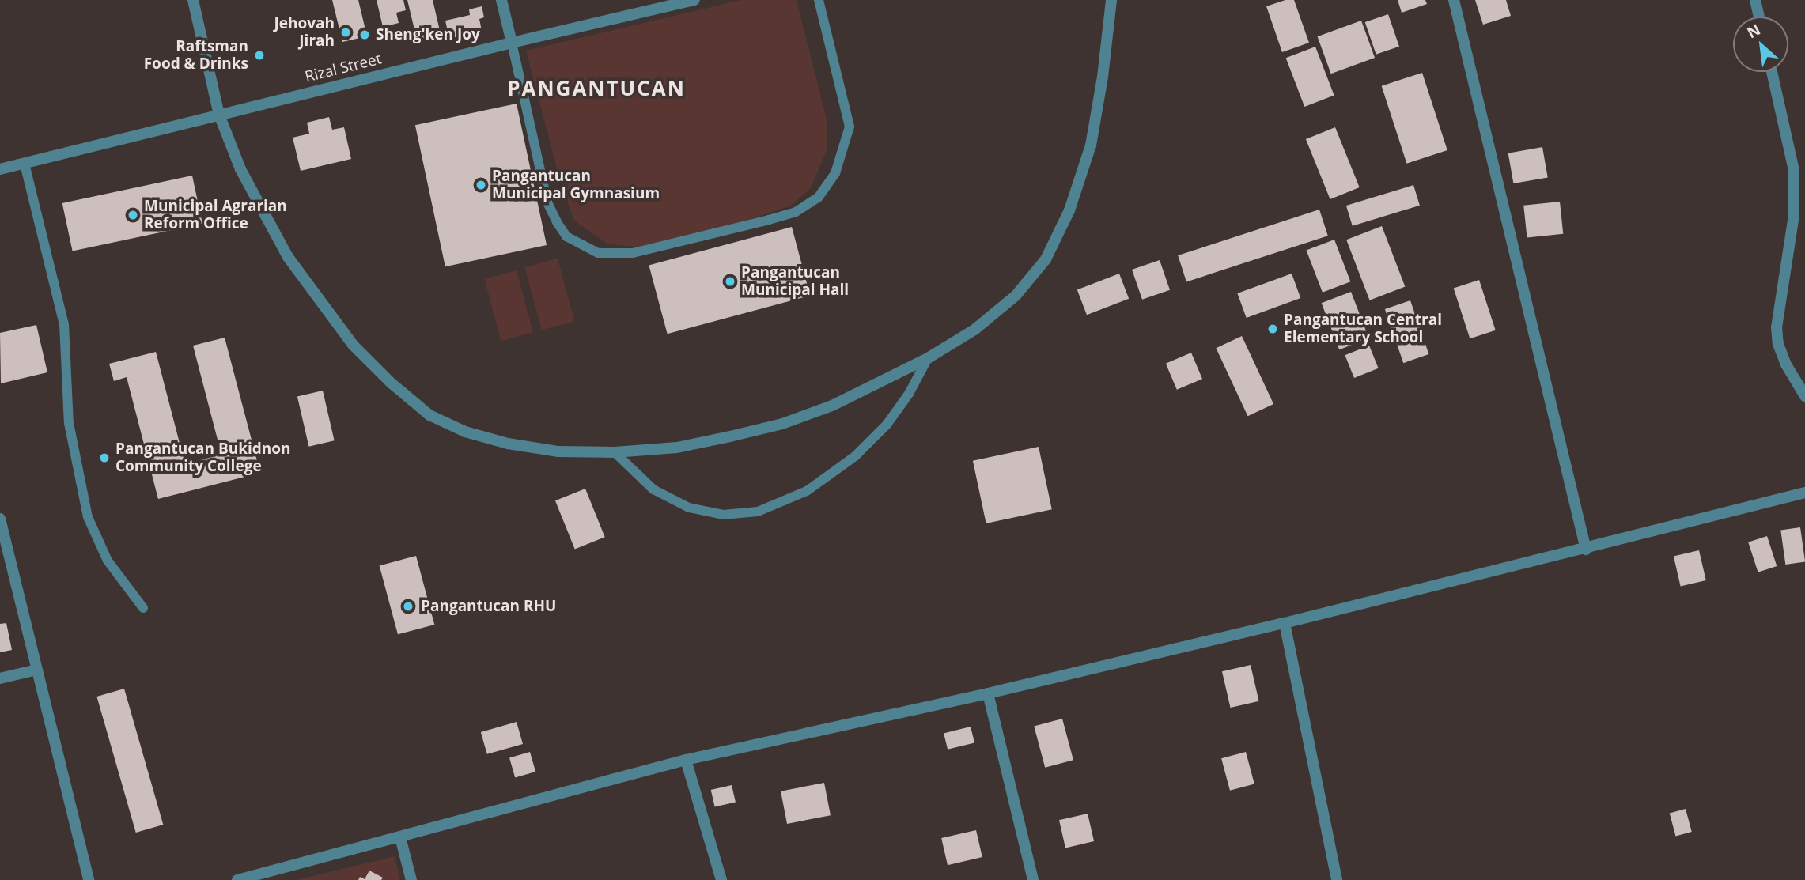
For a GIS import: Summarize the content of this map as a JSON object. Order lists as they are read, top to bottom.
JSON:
{
  "streets": {
    "street": ["Rizal Street"]
  },
  "districts": ["PANGANTUCAN"],
  "places": [
    "Jehovah Jirah",
    "Sheng'ken Joy",
    "Raftsman Food & Drinks",
    "Pangantucan Municipal Gymnasium",
    "Municipal Agrarian Reform Office",
    "Pangantucan Municipal Hall",
    "Pangantucan Central Elementary School",
    "Pangantucan Bukidnon Community College",
    "Pangantucan RHU"
  ],
  "north": "top left"
}
